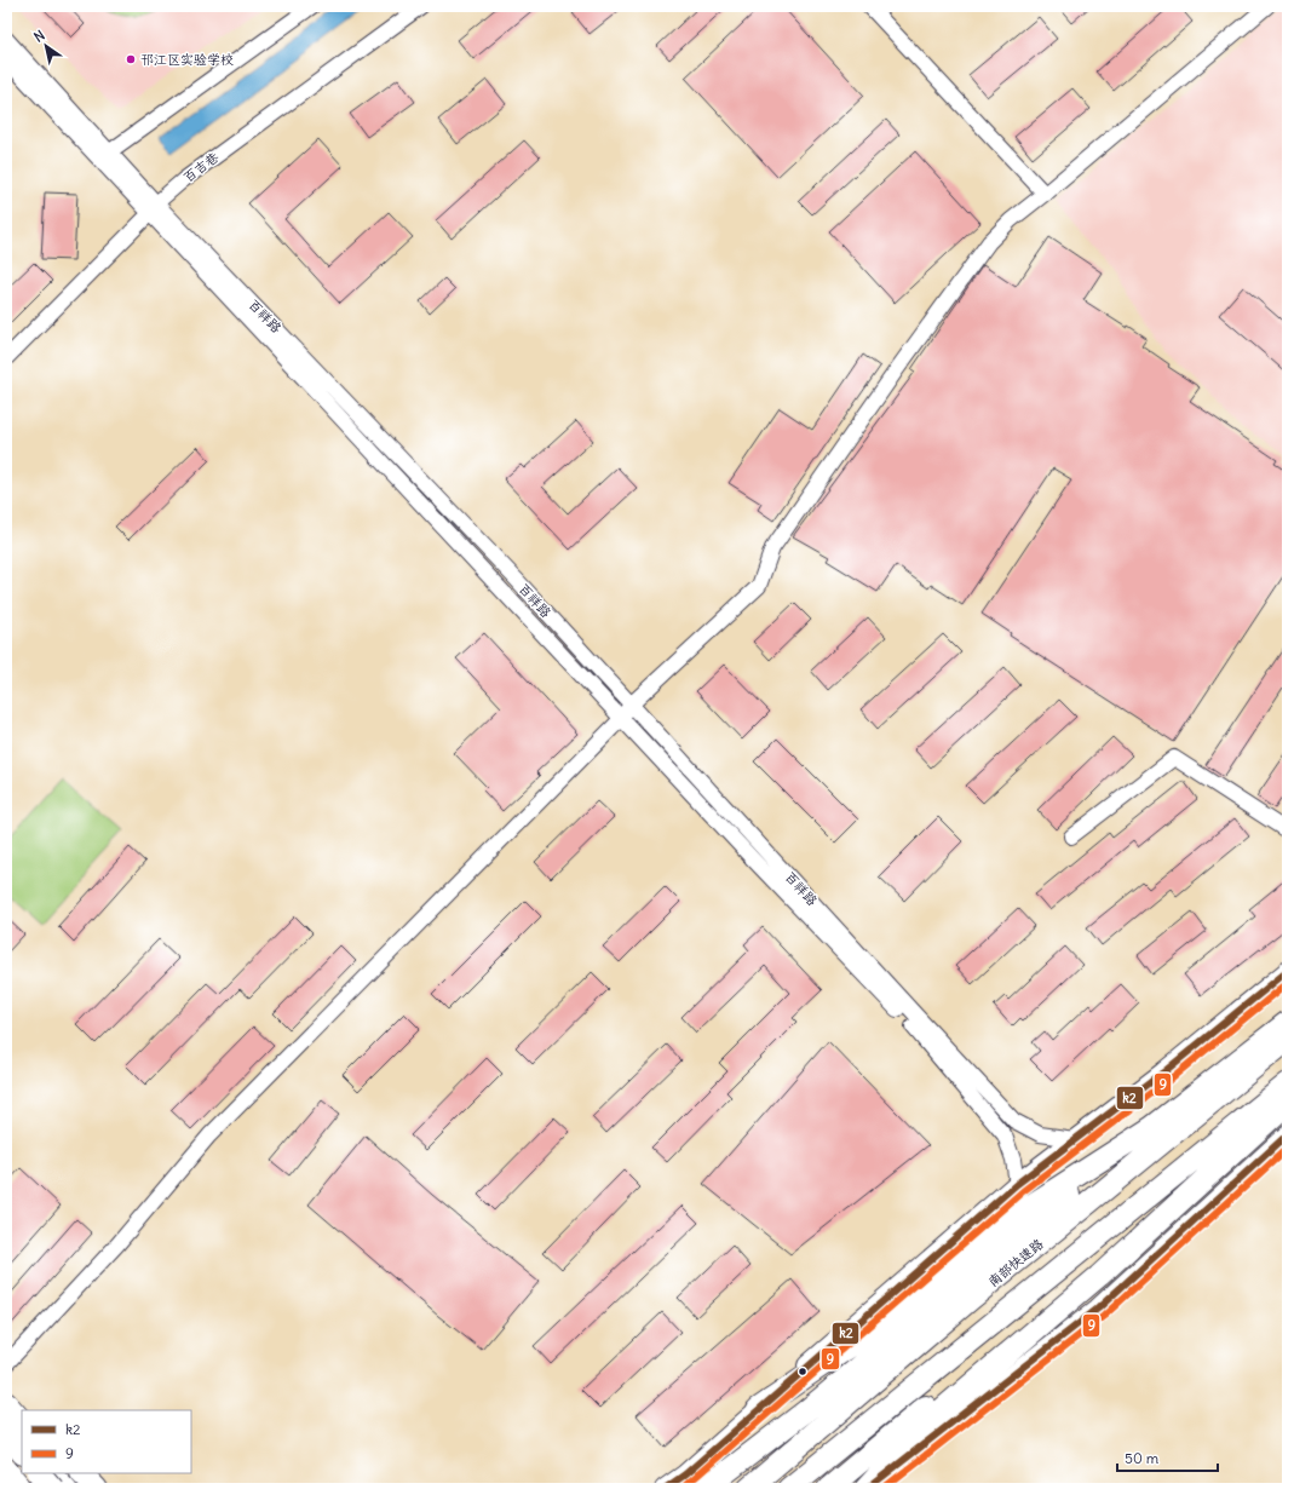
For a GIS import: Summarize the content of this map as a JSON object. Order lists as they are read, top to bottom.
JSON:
{
  "streets": {
    "highway": ["南部快速路"],
    "street": ["百吉巷", "百祥路"]
  },
  "crossings": [
    ["百吉巷", "百祥路"]
  ],
  "places": ["邗江区实验学校"],
  "lines": ["transit line k2", "transit line 9"],
  "legend": ["k2", "9"],
  "scale_bar": "50 m",
  "north": "top left"
}
